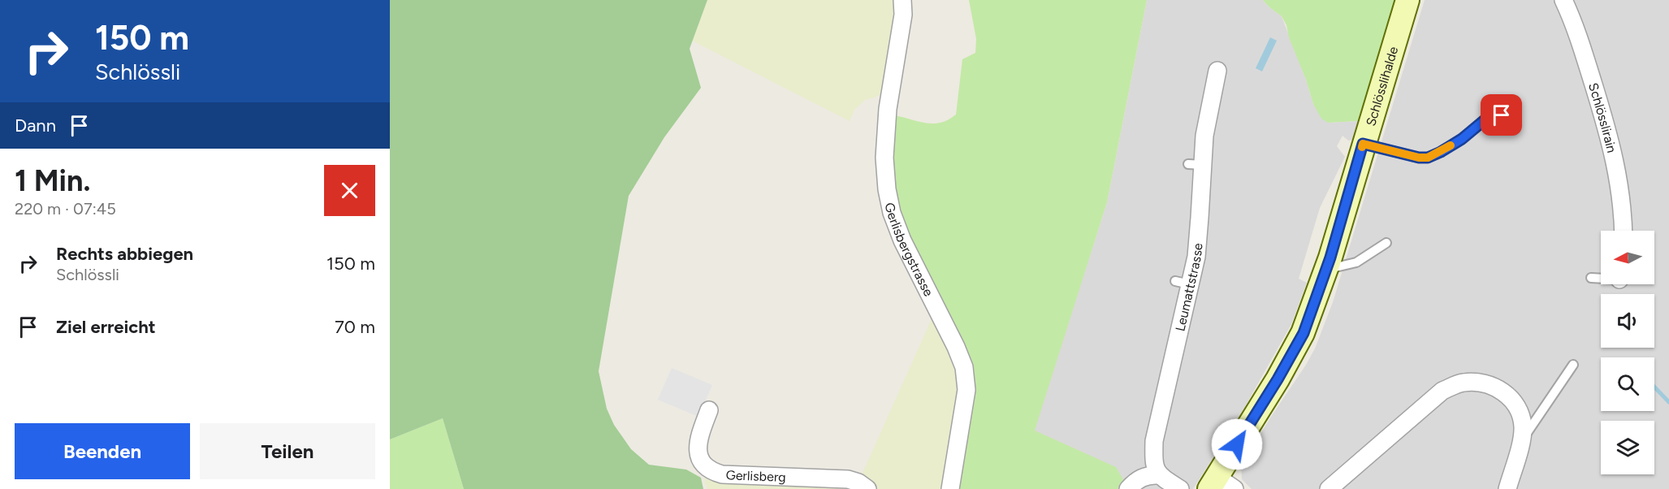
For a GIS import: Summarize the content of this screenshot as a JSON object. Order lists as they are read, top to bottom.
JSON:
{
  "streets": {
    "main road": ["Schlösslihalde"],
    "street": [
      "Schlösslirain",
      "Gerlisbergstrasse",
      "Leumattstrasse",
      "Gerlisberg"
    ]
  },
  "north": "left",
  "page": {
    "turn": ["150 m", "Schlössli"],
    "then": "Dann",
    "heading": ["1 Min.", "220 m · 07:45"],
    "list": [
      {
        "name": "Rechts abbiegen",
        "note": "Schlössli",
        "value": "150 m"
      },
      {
        "name": "Ziel erreicht",
        "value": "70 m"
      }
    ],
    "buttons": ["Beenden", "Teilen"]
  }
}
